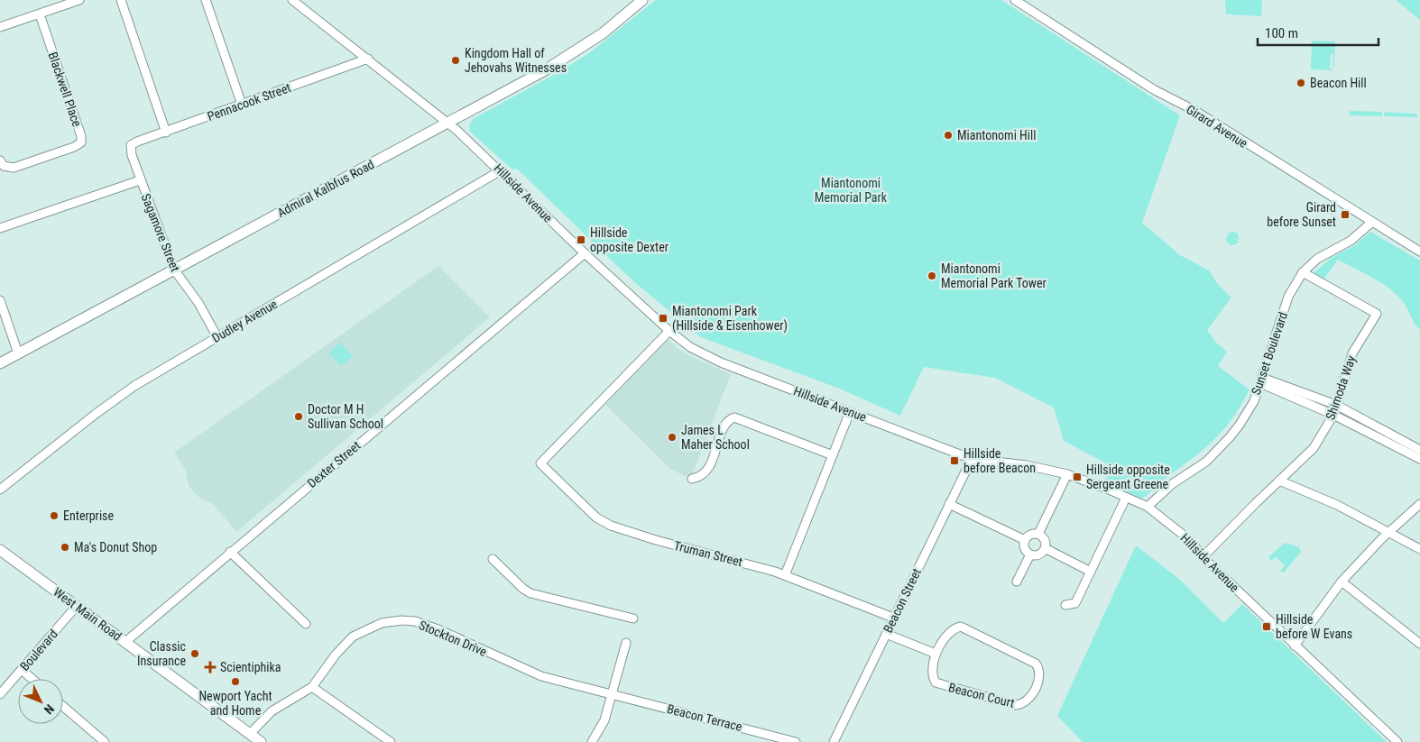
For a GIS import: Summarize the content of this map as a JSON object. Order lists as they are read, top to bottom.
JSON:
{
  "streets": {
    "main road": ["Admiral Kalbfus Road", "West Main Road"],
    "street": [
      "Blackwell Place",
      "Pennacook Street",
      "Girard Avenue",
      "Hillside Avenue",
      "Sagamore Street",
      "Dudley Avenue",
      "Sunset Boulevard",
      "Shimoda Way",
      "Dexter Street",
      "Truman Street",
      "Beacon Street",
      "Stockton Drive",
      "Boulevard",
      "Beacon Court",
      "Beacon Terrace"
    ]
  },
  "crossings": [
    ["Pennacook Street", "Hillside Avenue"],
    ["Pennacook Street", "Sagamore Street"],
    ["Girard Avenue", "Sunset Boulevard"],
    ["Admiral Kalbfus Road", "Hillside Avenue"],
    ["Admiral Kalbfus Road", "Sagamore Street"],
    ["Hillside Avenue", "Dudley Avenue"],
    ["Hillside Avenue", "Sunset Boulevard"],
    ["Hillside Avenue", "Shimoda Way"],
    ["Hillside Avenue", "Dexter Street"],
    ["Hillside Avenue", "Truman Street"],
    ["Hillside Avenue", "Beacon Street"],
    ["Sagamore Street", "Dudley Avenue"],
    ["Sunset Boulevard", "Shimoda Way"],
    ["Dexter Street", "West Main Road"],
    ["Truman Street", "Beacon Street"],
    ["West Main Road", "Stockton Drive"],
    ["West Main Road", "Boulevard"],
    ["Stockton Drive", "Beacon Terrace"]
  ],
  "parks": ["Miantonomi Memorial Park"],
  "places": {
    "other": [
      "Kingdom Hall of Jehovahs Witnesses",
      "Beacon Hill",
      "Miantonomi Hill",
      "Miantonomi Memorial Park Tower",
      "Doctor M H Sullivan School",
      "James L Maher School",
      "Enterprise",
      "Ma's Donut Shop",
      "Classic Insurance",
      "Newport Yacht and Home"
    ],
    "transit": [
      "Girard before Sunset",
      "Hillside opposite Dexter",
      "Miantonomi Park (Hillside & Eisenhower)",
      "Hillside before Beacon",
      "Hillside opposite Sergeant Greene",
      "Hillside before W Evans"
    ],
    "health": ["Scientiphika"]
  },
  "scale_bar": "100 m",
  "north": "bottom right"
}
